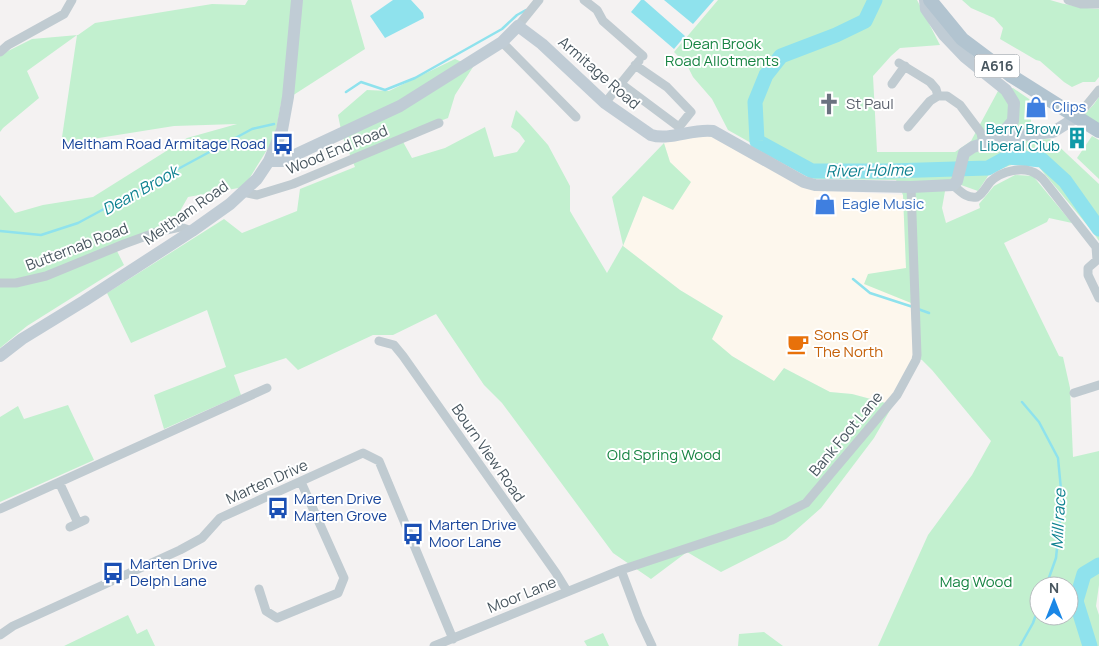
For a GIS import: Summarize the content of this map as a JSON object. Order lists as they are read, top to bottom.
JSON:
{
  "streets": {
    "main road": ["A616", "Armitage Road", "Meltham Road"],
    "street": [
      "Wood End Road",
      "Butternab Road",
      "Bank Foot Lane",
      "Bourn View Road",
      "Marten Drive",
      "Moor Lane"
    ]
  },
  "crossings": [
    ["Armitage Road", "Bank Foot Lane"],
    ["Wood End Road", "Meltham Road"],
    ["Meltham Road", "Butternab Road"],
    ["Bank Foot Lane", "Moor Lane"],
    ["Bourn View Road", "Moor Lane"],
    ["Marten Drive", "Moor Lane"]
  ],
  "water": ["River Holme", "Dean Brook", "Mill race"],
  "parks": ["Dean Brook Road Allotments", "Old Spring Wood", "Mag Wood"],
  "places": {
    "church": ["St Paul"],
    "shop": ["Clips", "Eagle Music"],
    "building": ["Berry Brow Liberal Club"],
    "bus stop": [
      "Meltham Road Armitage Road",
      "Marten Drive Marten Grove",
      "Marten Drive Moor Lane",
      "Marten Drive Delph Lane"
    ],
    "cafe": ["Sons Of The North"]
  },
  "north": "top"
}
